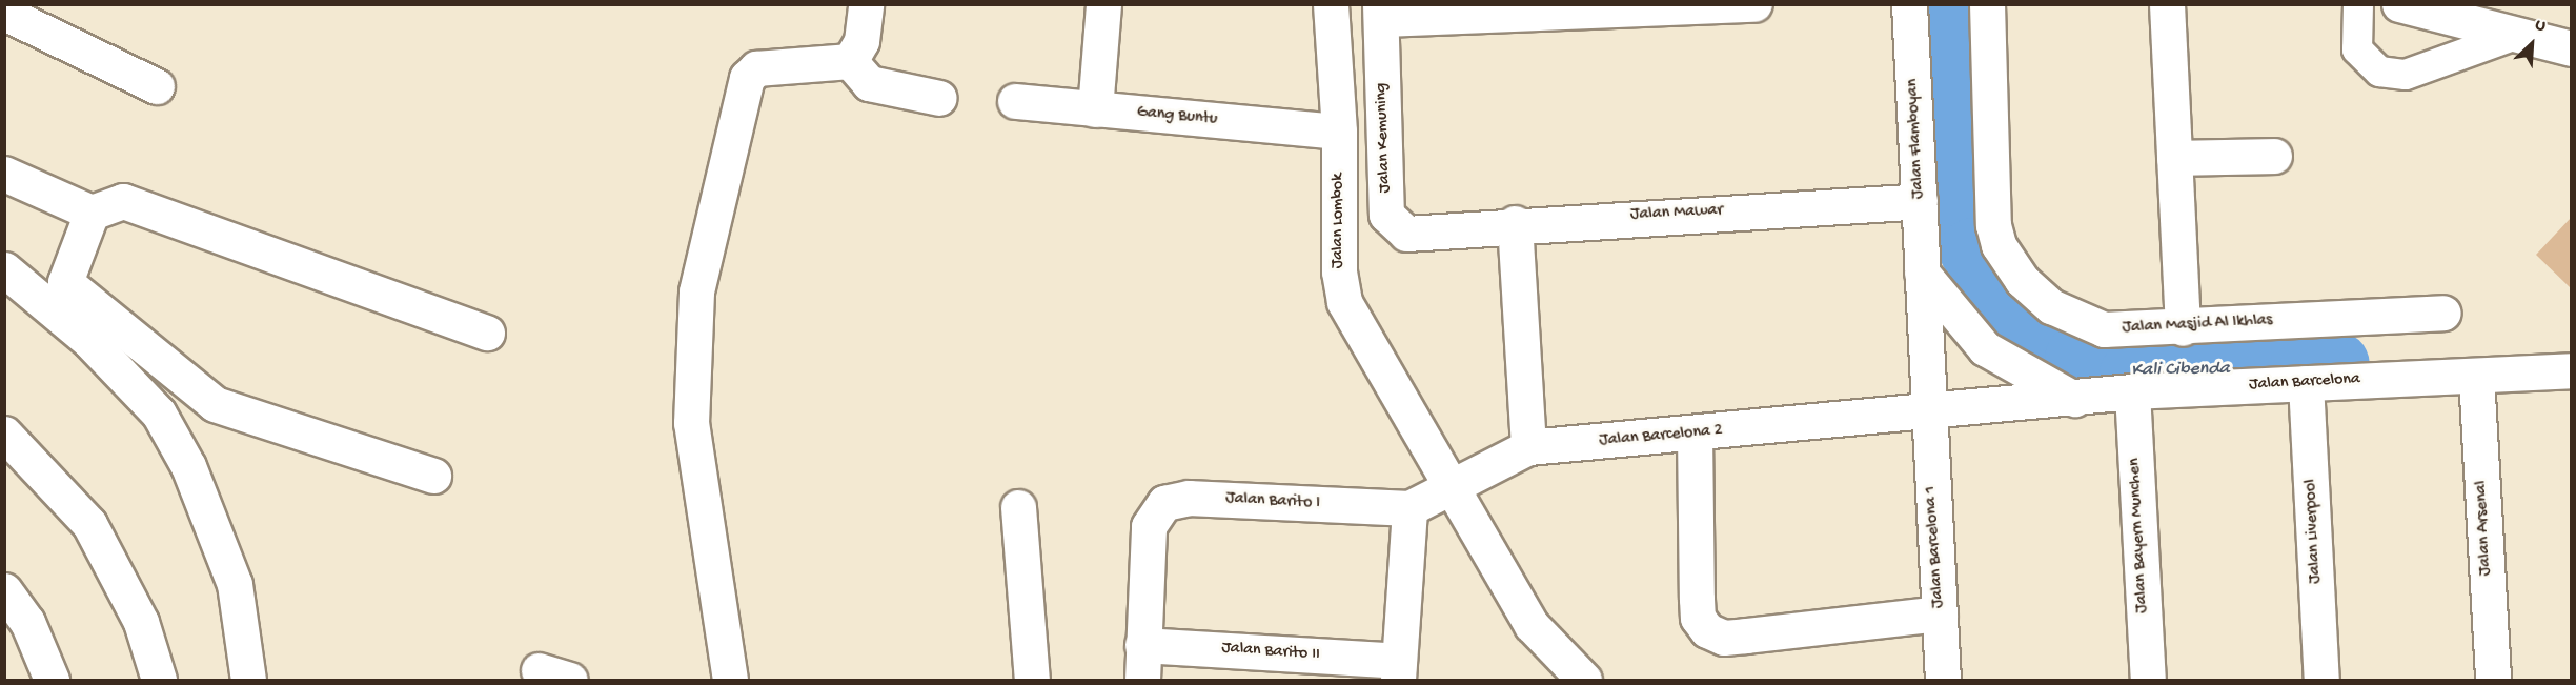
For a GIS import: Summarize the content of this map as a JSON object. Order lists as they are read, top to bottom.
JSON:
{
  "streets": {
    "main road": [
      "Gang Buntu",
      "Jalan Kemuning",
      "Jalan Flamboyan",
      "Jalan Mawar",
      "Jalan Lombok",
      "Jalan Masjid Al Ikhlas",
      "Jalan Barcelona",
      "Jalan Barcelona 2",
      "Jalan Barito I",
      "Jalan Arsenal",
      "Jalan Liverpool",
      "Jalan Bayern Munchen",
      "Jalan Barcelona 1",
      "Jalan Barito II"
    ]
  },
  "crossings": [
    ["Gang Buntu", "Jalan Lombok"],
    ["Jalan Kemuning", "Jalan Mawar"],
    ["Jalan Flamboyan", "Jalan Mawar"],
    ["Jalan Flamboyan", "Jalan Barcelona"],
    ["Jalan Flamboyan", "Jalan Barcelona 2"],
    ["Jalan Flamboyan", "Jalan Barcelona 1"],
    ["Jalan Lombok", "Jalan Barcelona 2"],
    ["Jalan Barcelona", "Jalan Barcelona 2"],
    ["Jalan Barcelona", "Jalan Arsenal"],
    ["Jalan Barcelona", "Jalan Liverpool"],
    ["Jalan Barcelona", "Jalan Bayern Munchen"],
    ["Jalan Barcelona", "Jalan Barcelona 1"],
    ["Jalan Barcelona 2", "Jalan Barito I"],
    ["Jalan Barcelona 2", "Jalan Barcelona 1"],
    ["Jalan Barito I", "Jalan Barito II"]
  ],
  "water": ["Kali Cibenda"],
  "north": "top right"
}
